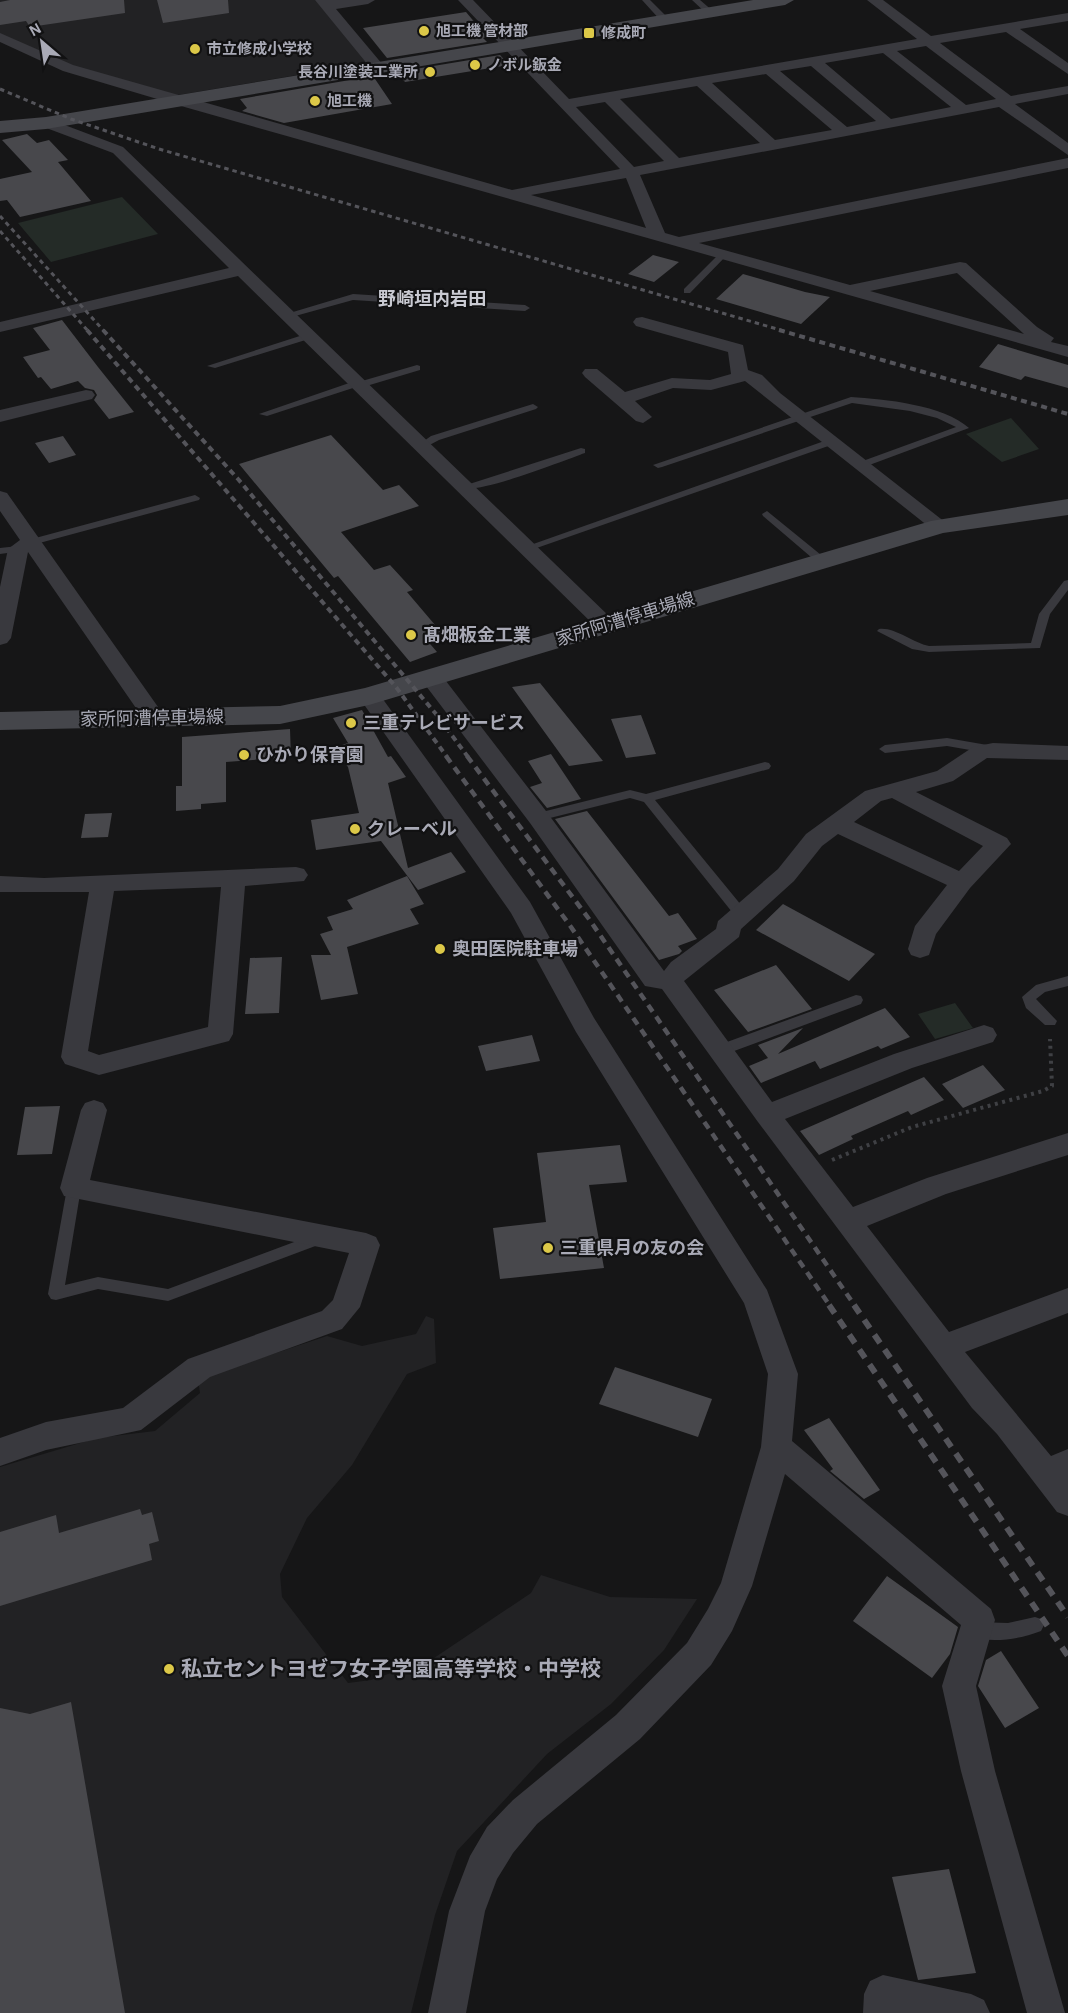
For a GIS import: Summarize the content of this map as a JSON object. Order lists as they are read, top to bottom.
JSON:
{
  "streets": {
    "street": ["家所阿漕停車場線"]
  },
  "districts": ["野崎垣内岩田"],
  "places": {
    "other": [
      "旭工機 管材部",
      "市立修成小学校",
      "ノボル鈑金",
      "長谷川塗装工業所",
      "旭工機",
      "髙畑板金工業",
      "三重テレビサービス",
      "ひかり保育園",
      "クレーベル",
      "奥田医院駐車場",
      "三重県月の友の会",
      "私立セントヨゼフ女子学園高等学校・中学校"
    ],
    "transit": ["修成町"]
  },
  "north": "top left"
}
